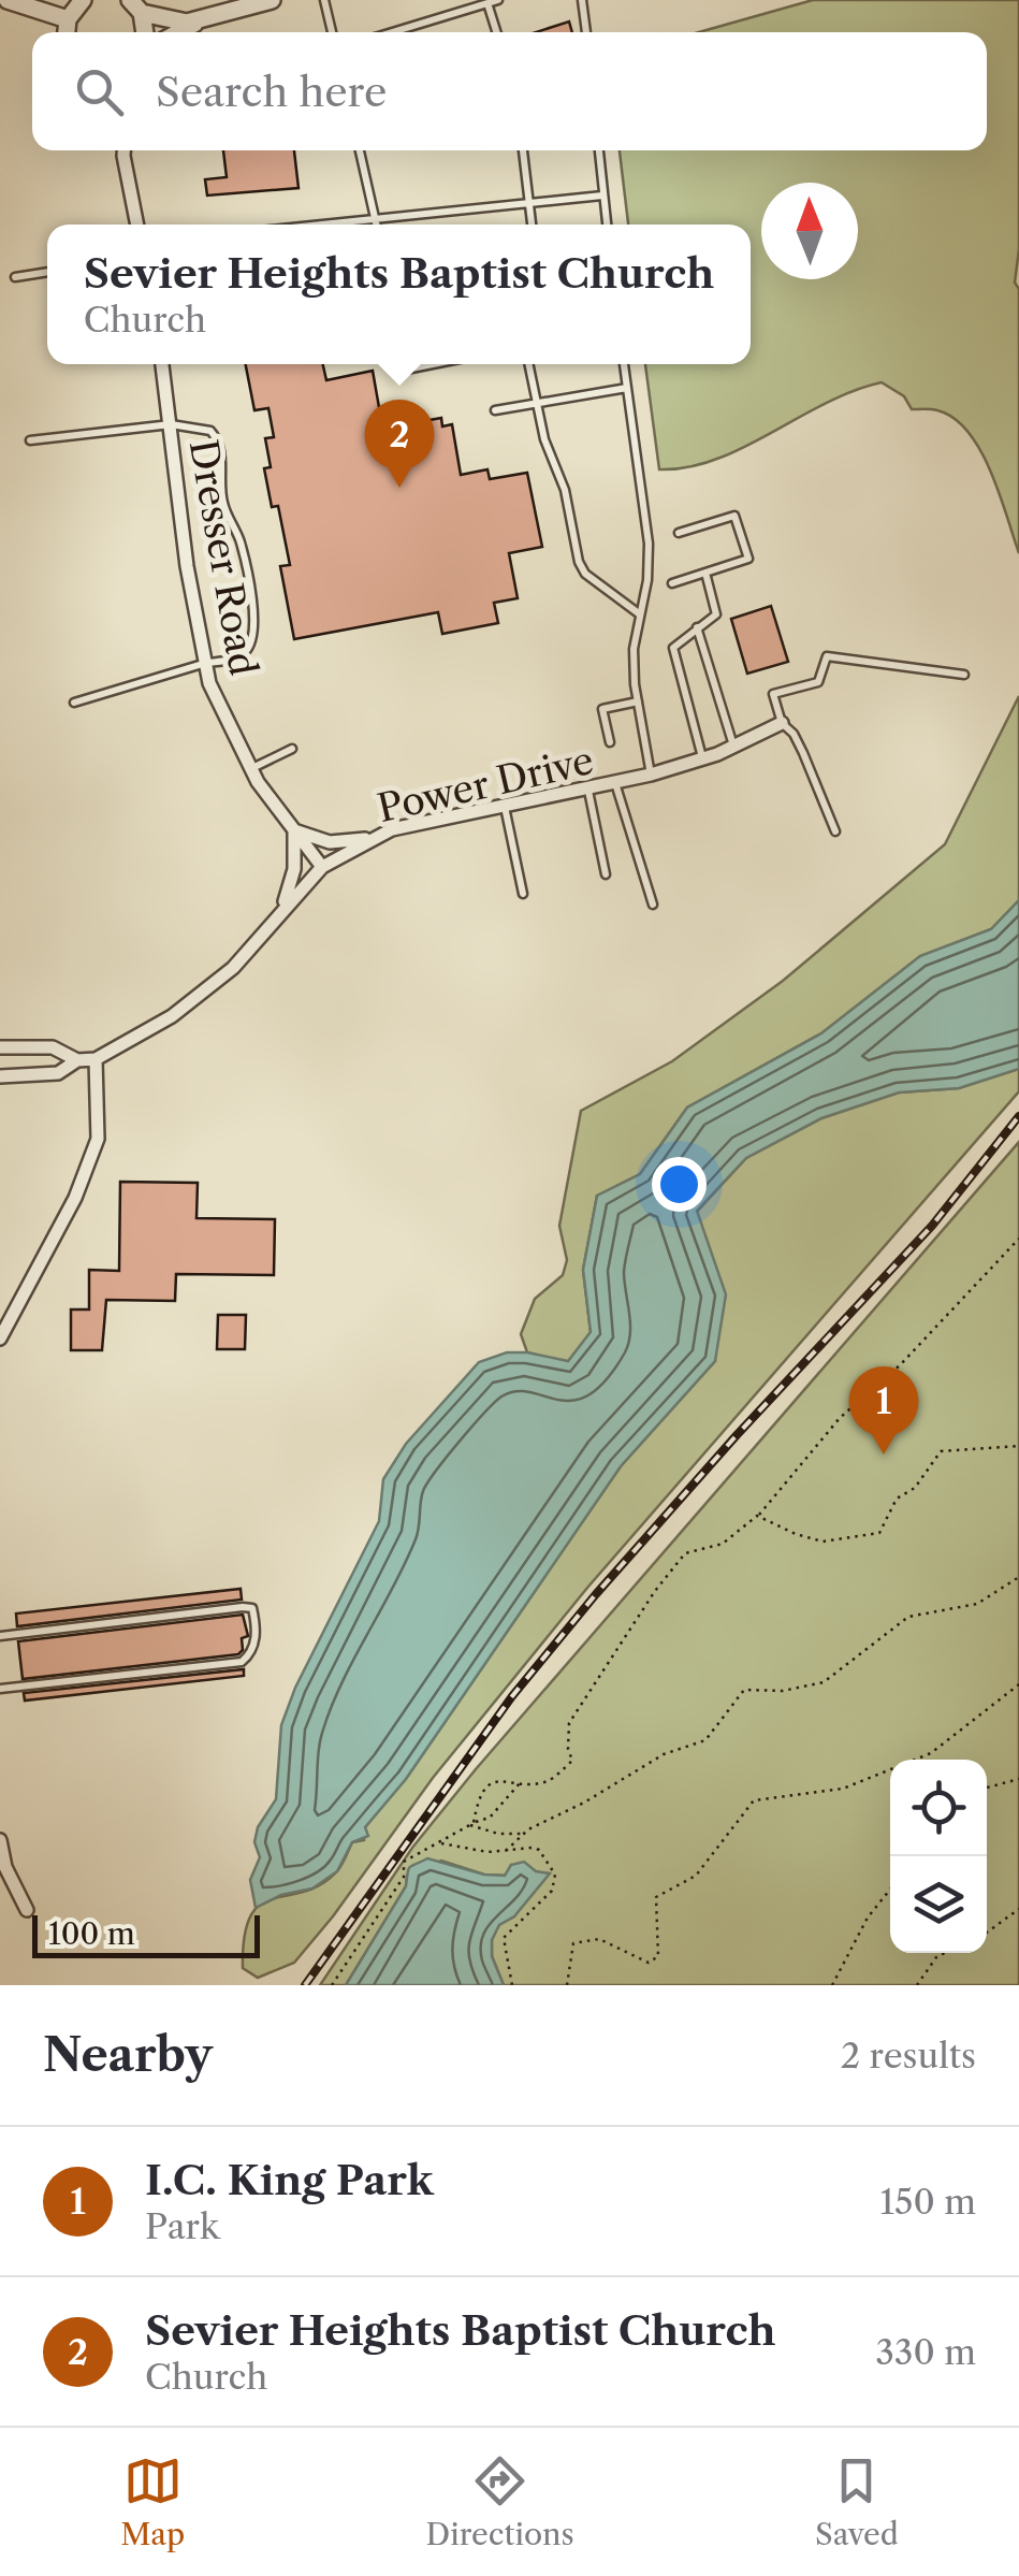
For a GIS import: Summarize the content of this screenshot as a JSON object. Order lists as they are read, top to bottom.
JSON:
{
  "streets": {
    "street": ["Dresser Road", "Power Drive"]
  },
  "crossings": [
    ["Dresser Road", "Power Drive"]
  ],
  "scale_bar": "100 m",
  "north": "top",
  "page": {
    "search": "Search here",
    "popup": ["Sevier Heights Baptist Church", "Church"],
    "pins": ["2", "1"],
    "scale": "100 m",
    "heading": ["Nearby", "2 results"],
    "list": [
      {
        "mark": "1",
        "name": "I.C. King Park",
        "note": "Park",
        "value": "150 m"
      },
      {
        "mark": "2",
        "name": "Sevier Heights Baptist Church",
        "note": "Church",
        "value": "330 m"
      }
    ],
    "nav": ["Map", "Directions", "Saved"]
  }
}
